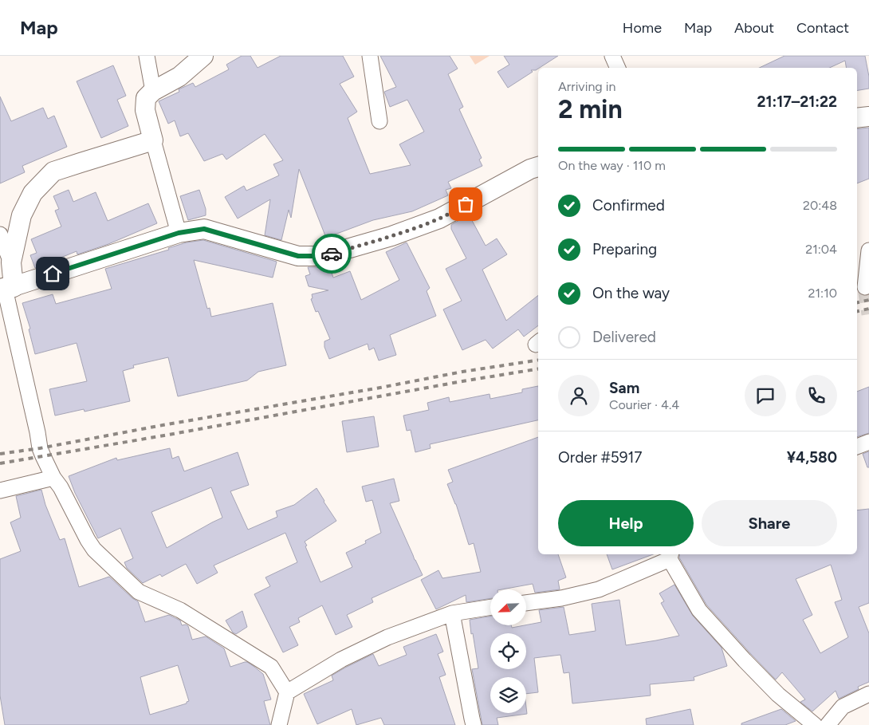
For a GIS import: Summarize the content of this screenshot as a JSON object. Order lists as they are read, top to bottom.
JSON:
{
  "north": "bottom left",
  "page": {
    "header": "Map",
    "nav": [
      "Home",
      "Map",
      "About",
      "Contact"
    ],
    "heading": ["2 min", "Arriving in", "21:17–21:22"],
    "panel": [
      "Sam",
      "Courier · 4.4",
      "Order #5917",
      "¥4,580"
    ],
    "bar": "On the way · 110 m",
    "list": [
      ["Confirmed", "20:48"],
      ["Preparing", "21:04"],
      ["On the way", "21:10"],
      "Delivered"
    ],
    "buttons": ["Help", "Share"]
  }
}
